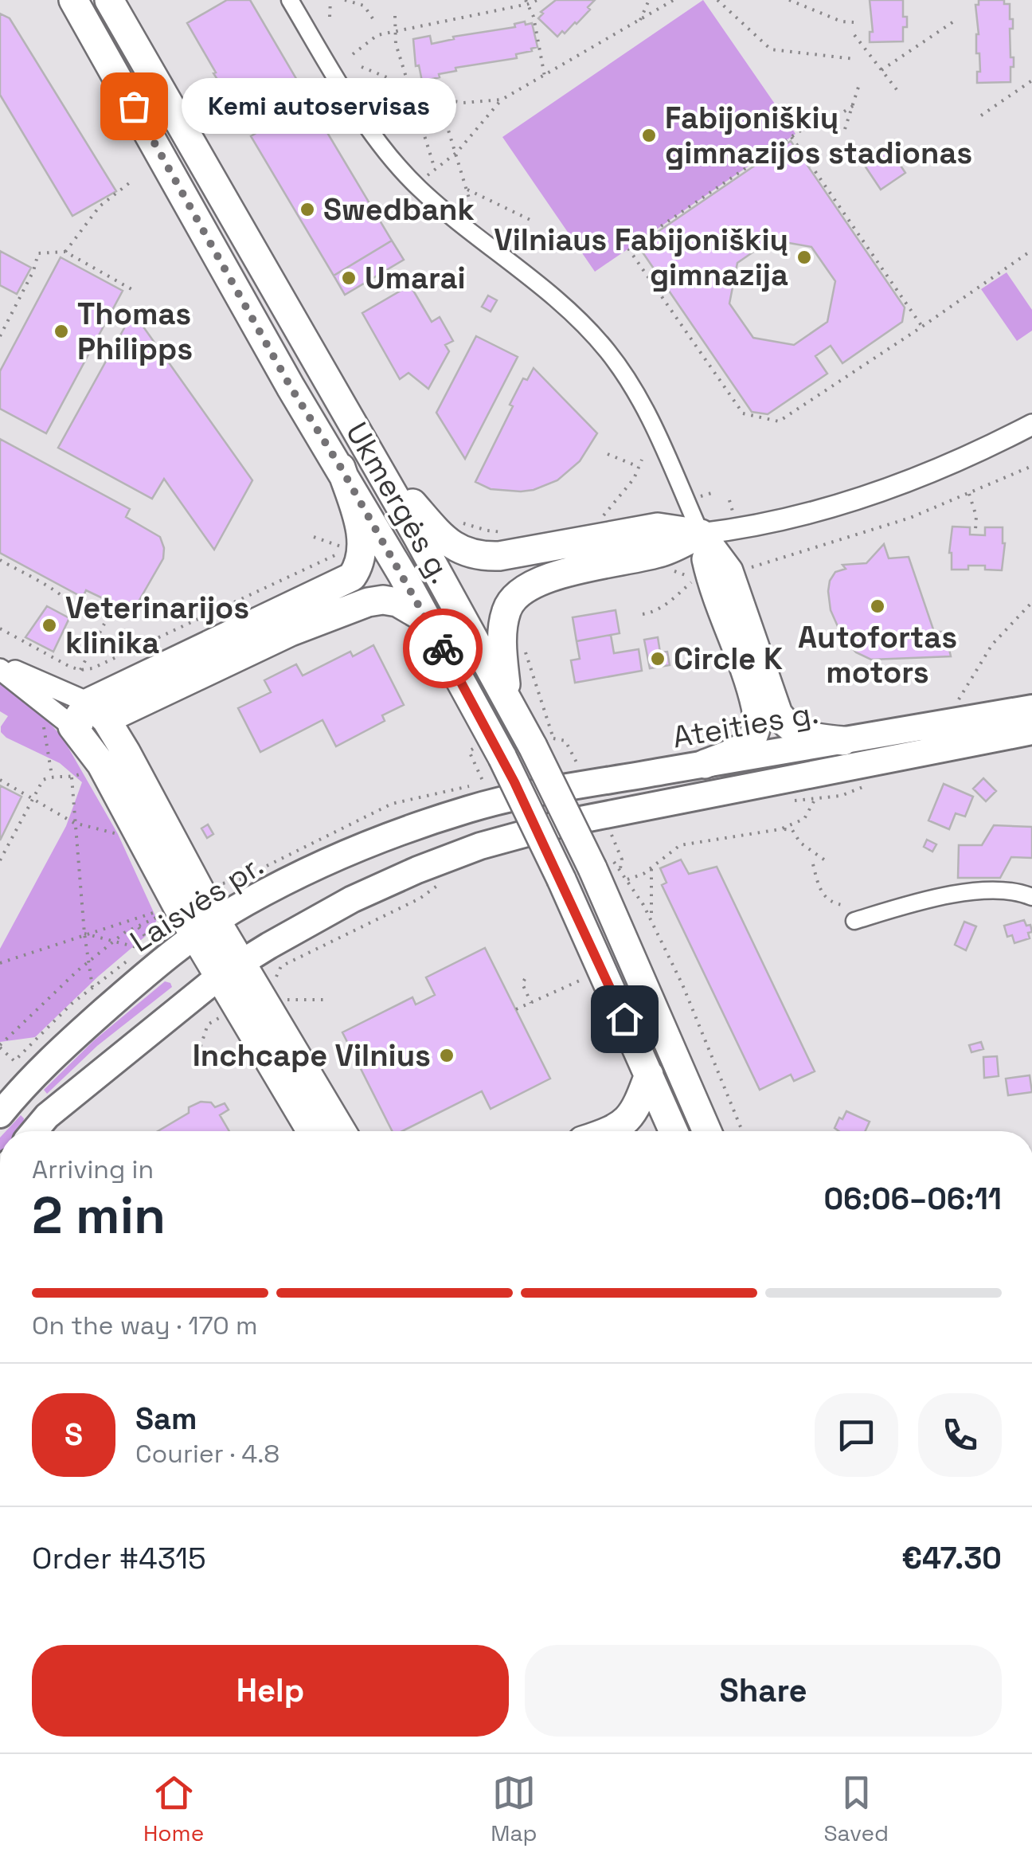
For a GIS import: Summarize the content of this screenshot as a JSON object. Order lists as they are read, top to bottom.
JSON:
{
  "streets": {
    "highway": ["Ukmergės g."],
    "main road": ["Ateities g.", "Laisvės pr."]
  },
  "crossings": [
    ["Ateities g.", "Laisvės pr."]
  ],
  "places": [
    "Kemi autoservisas",
    "Fabijoniškių gimnazijos stadionas",
    "Swedbank",
    "Vilniaus Fabijoniškių gimnazija",
    "Umarai",
    "Thomas Philipps",
    "Autofortas motors",
    "Veterinarijos klinika",
    "Circle K",
    "Inchcape Vilnius"
  ],
  "page": {
    "bubble": "Kemi autoservisas",
    "heading": ["2 min", "Arriving in", "06:06–06:11"],
    "panel": [
      "Sam",
      "Courier · 4.8",
      "Order #4315",
      "€47.30"
    ],
    "bar": "On the way · 170 m",
    "round": "S",
    "buttons": ["Help", "Share"],
    "tabs": ["Home", "Map", "Saved"]
  }
}
